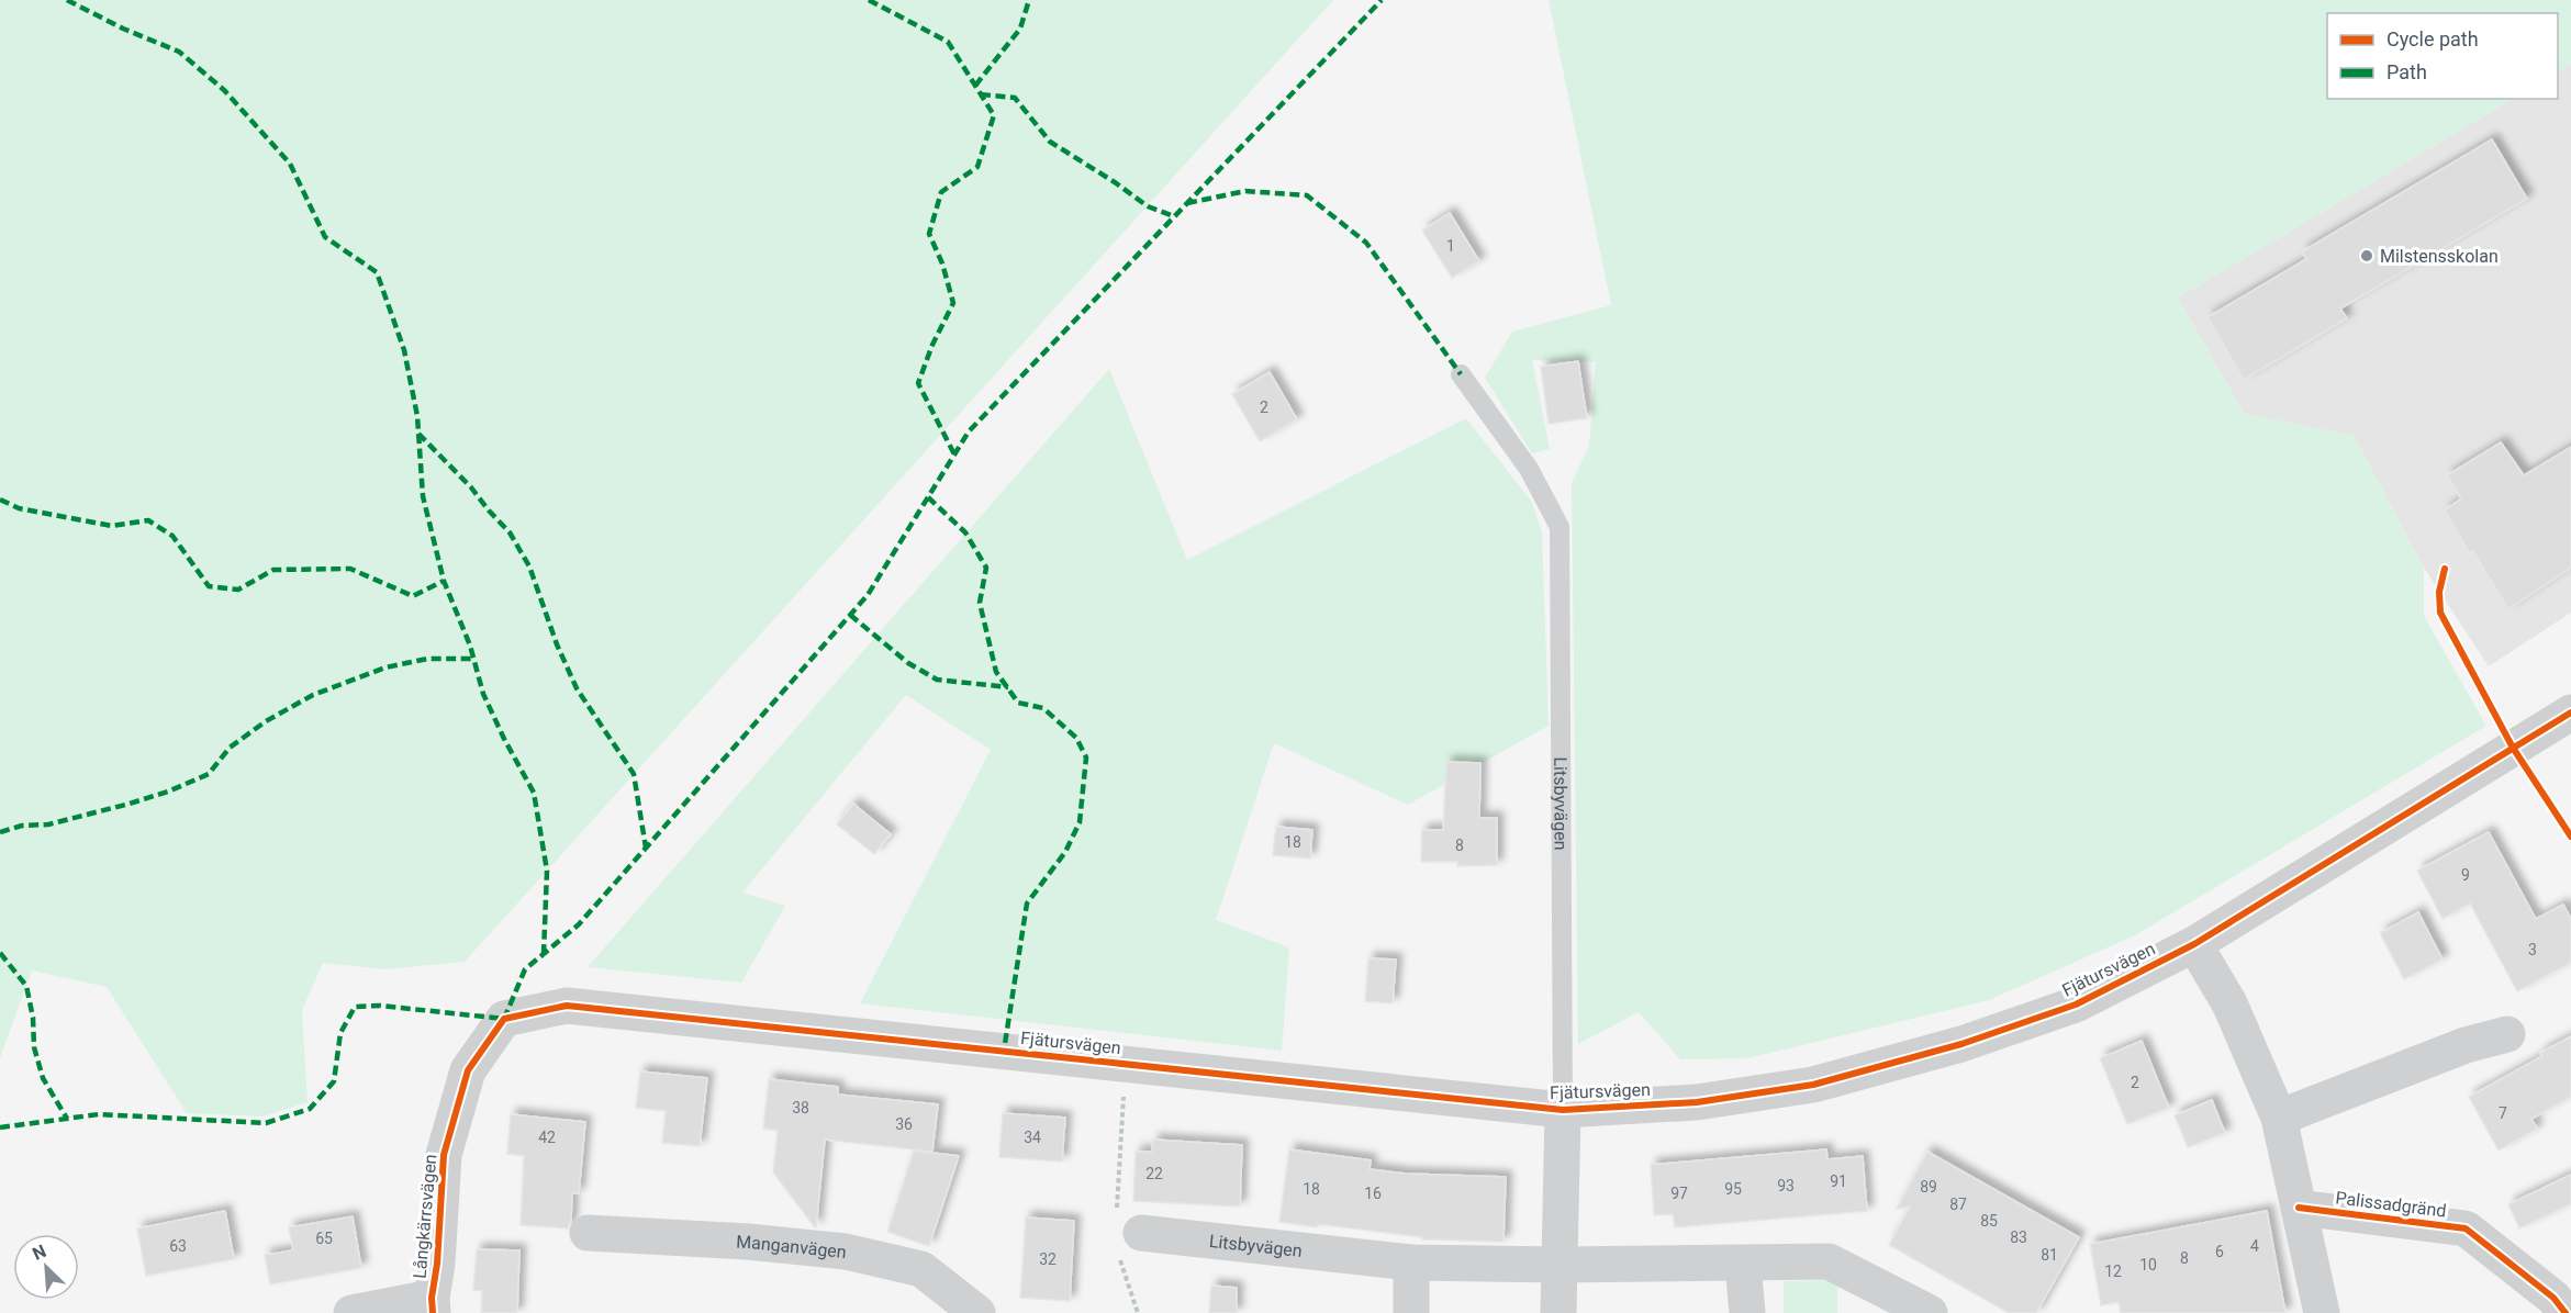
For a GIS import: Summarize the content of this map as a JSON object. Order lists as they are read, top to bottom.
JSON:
{
  "streets": {
    "street": [
      "Litsbyvägen",
      "Fjätursvägen",
      "Palissadgränd",
      "Långkärrsvägen",
      "Manganvägen"
    ]
  },
  "crossings": [
    ["Litsbyvägen", "Fjätursvägen"],
    ["Fjätursvägen", "Långkärrsvägen"]
  ],
  "places": ["Milstensskolan"],
  "house_numbers": [
    "1",
    "2",
    "18",
    "8",
    "9",
    "3",
    "2",
    "38",
    "7",
    "36",
    "42",
    "34",
    "22",
    "91",
    "93",
    "89",
    "18",
    "95",
    "16",
    "97",
    "87",
    "85",
    "83",
    "65",
    "63",
    "4",
    "6",
    "81",
    "8",
    "32",
    "10",
    "12"
  ],
  "legend": ["Cycle path", "Path"],
  "north": "top left"
}
